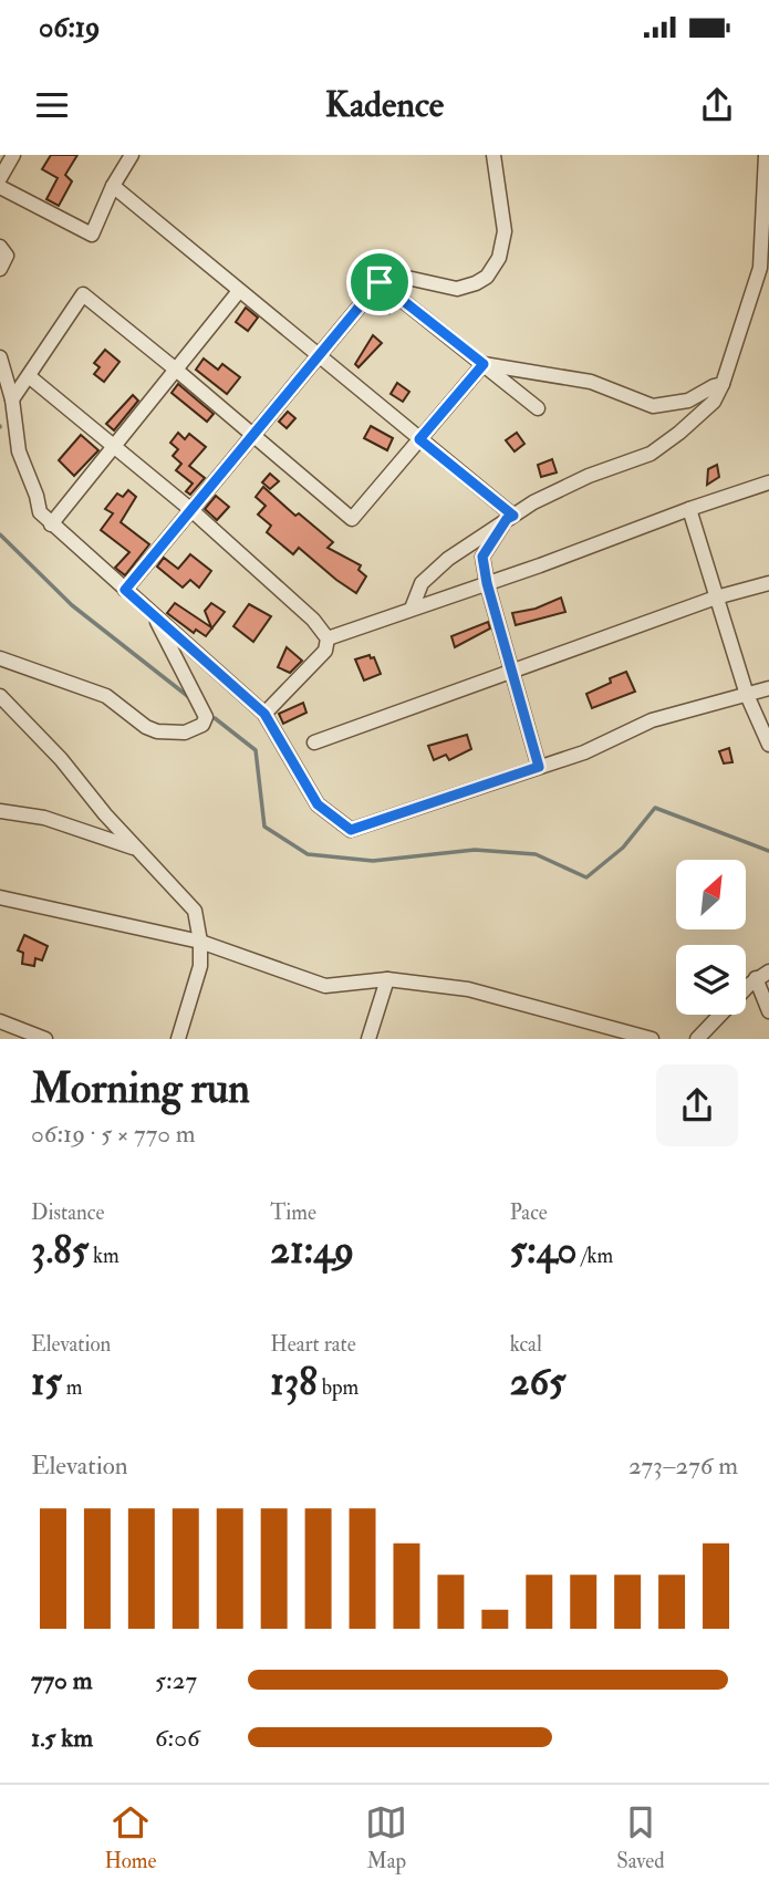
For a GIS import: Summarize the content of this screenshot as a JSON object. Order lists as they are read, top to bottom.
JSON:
{
  "north": "top right",
  "page": {
    "status": "06:19",
    "header": "Kadence",
    "heading": ["Morning run", "06:19 · 5 × 770 m"],
    "stats": [
      ["Distance", "3.85 km"],
      ["Time", "21:49"],
      ["Pace", "5:40 /km"],
      ["Elevation", "15 m"],
      ["Heart rate", "138 bpm"],
      ["kcal", "265"]
    ],
    "chart": ["Elevation", "273–276 m"],
    "list": [
      {
        "name": "770 m",
        "note": "5:27"
      },
      {
        "name": "1.5 km",
        "note": "6:06"
      }
    ],
    "tabs": ["Home", "Map", "Saved"]
  }
}
